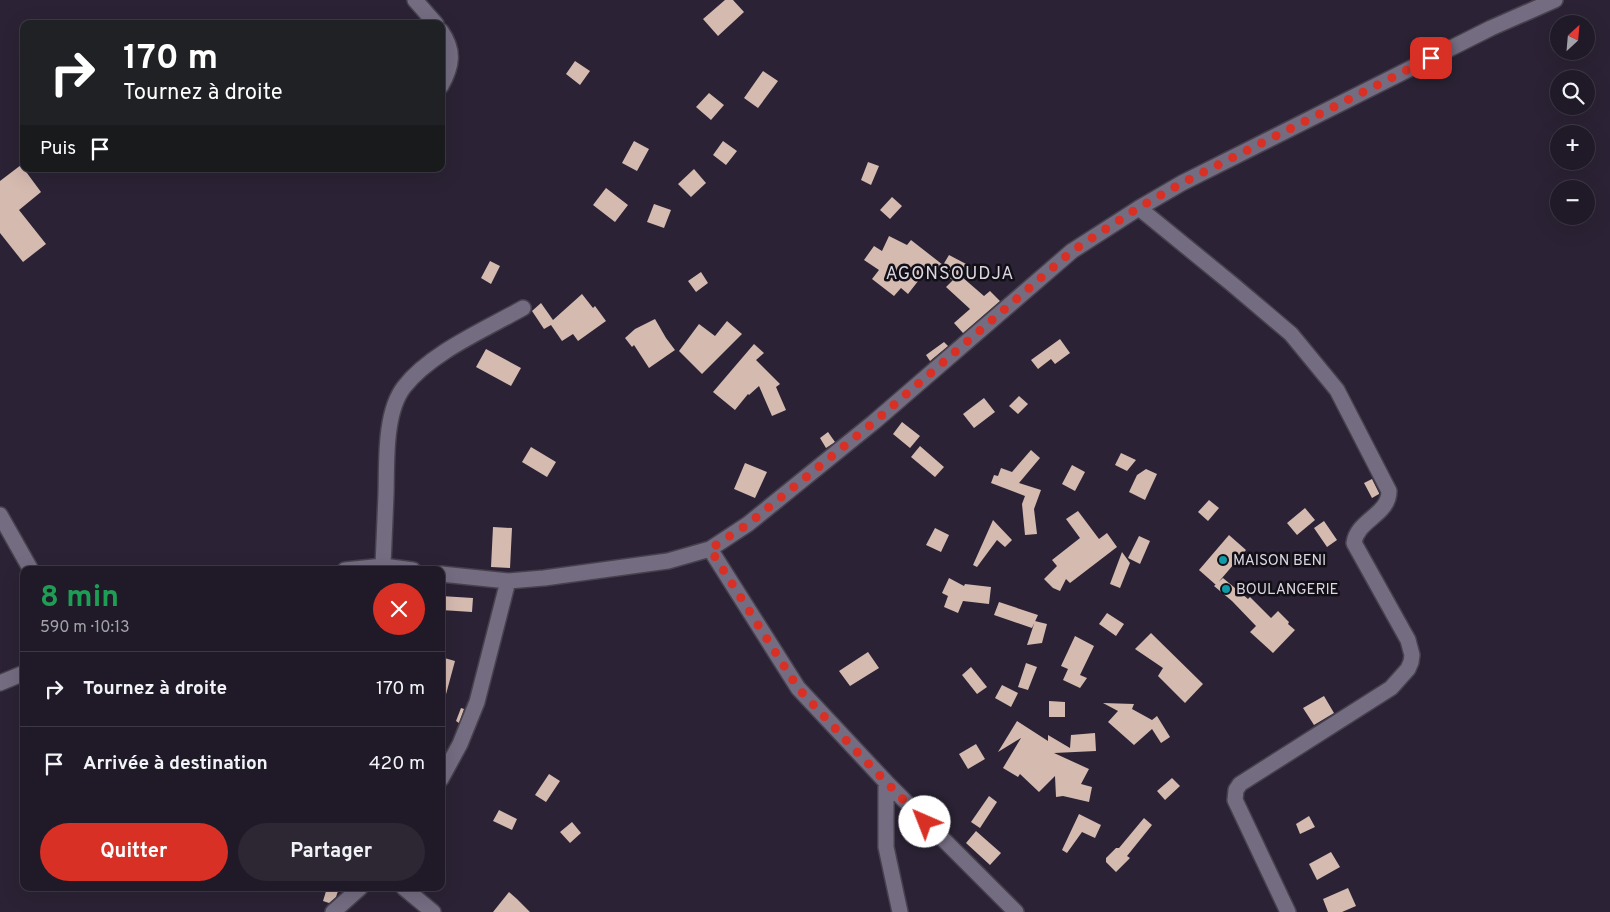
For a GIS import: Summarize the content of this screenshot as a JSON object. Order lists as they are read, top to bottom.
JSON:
{
  "districts": ["AGONSOUDJA"],
  "places": ["MAISON BENI", "BOULANGERIE"],
  "north": "top right",
  "page": {
    "map_buttons": ["+", "−"],
    "turn": ["170 m", "Tournez à droite"],
    "then": "Puis",
    "heading": ["8 min", "590 m · 10:13"],
    "list": [
      {
        "name": "Tournez à droite",
        "value": "170 m"
      },
      {
        "name": "Arrivée à destination",
        "value": "420 m"
      }
    ],
    "buttons": ["Quitter", "Partager"]
  }
}
